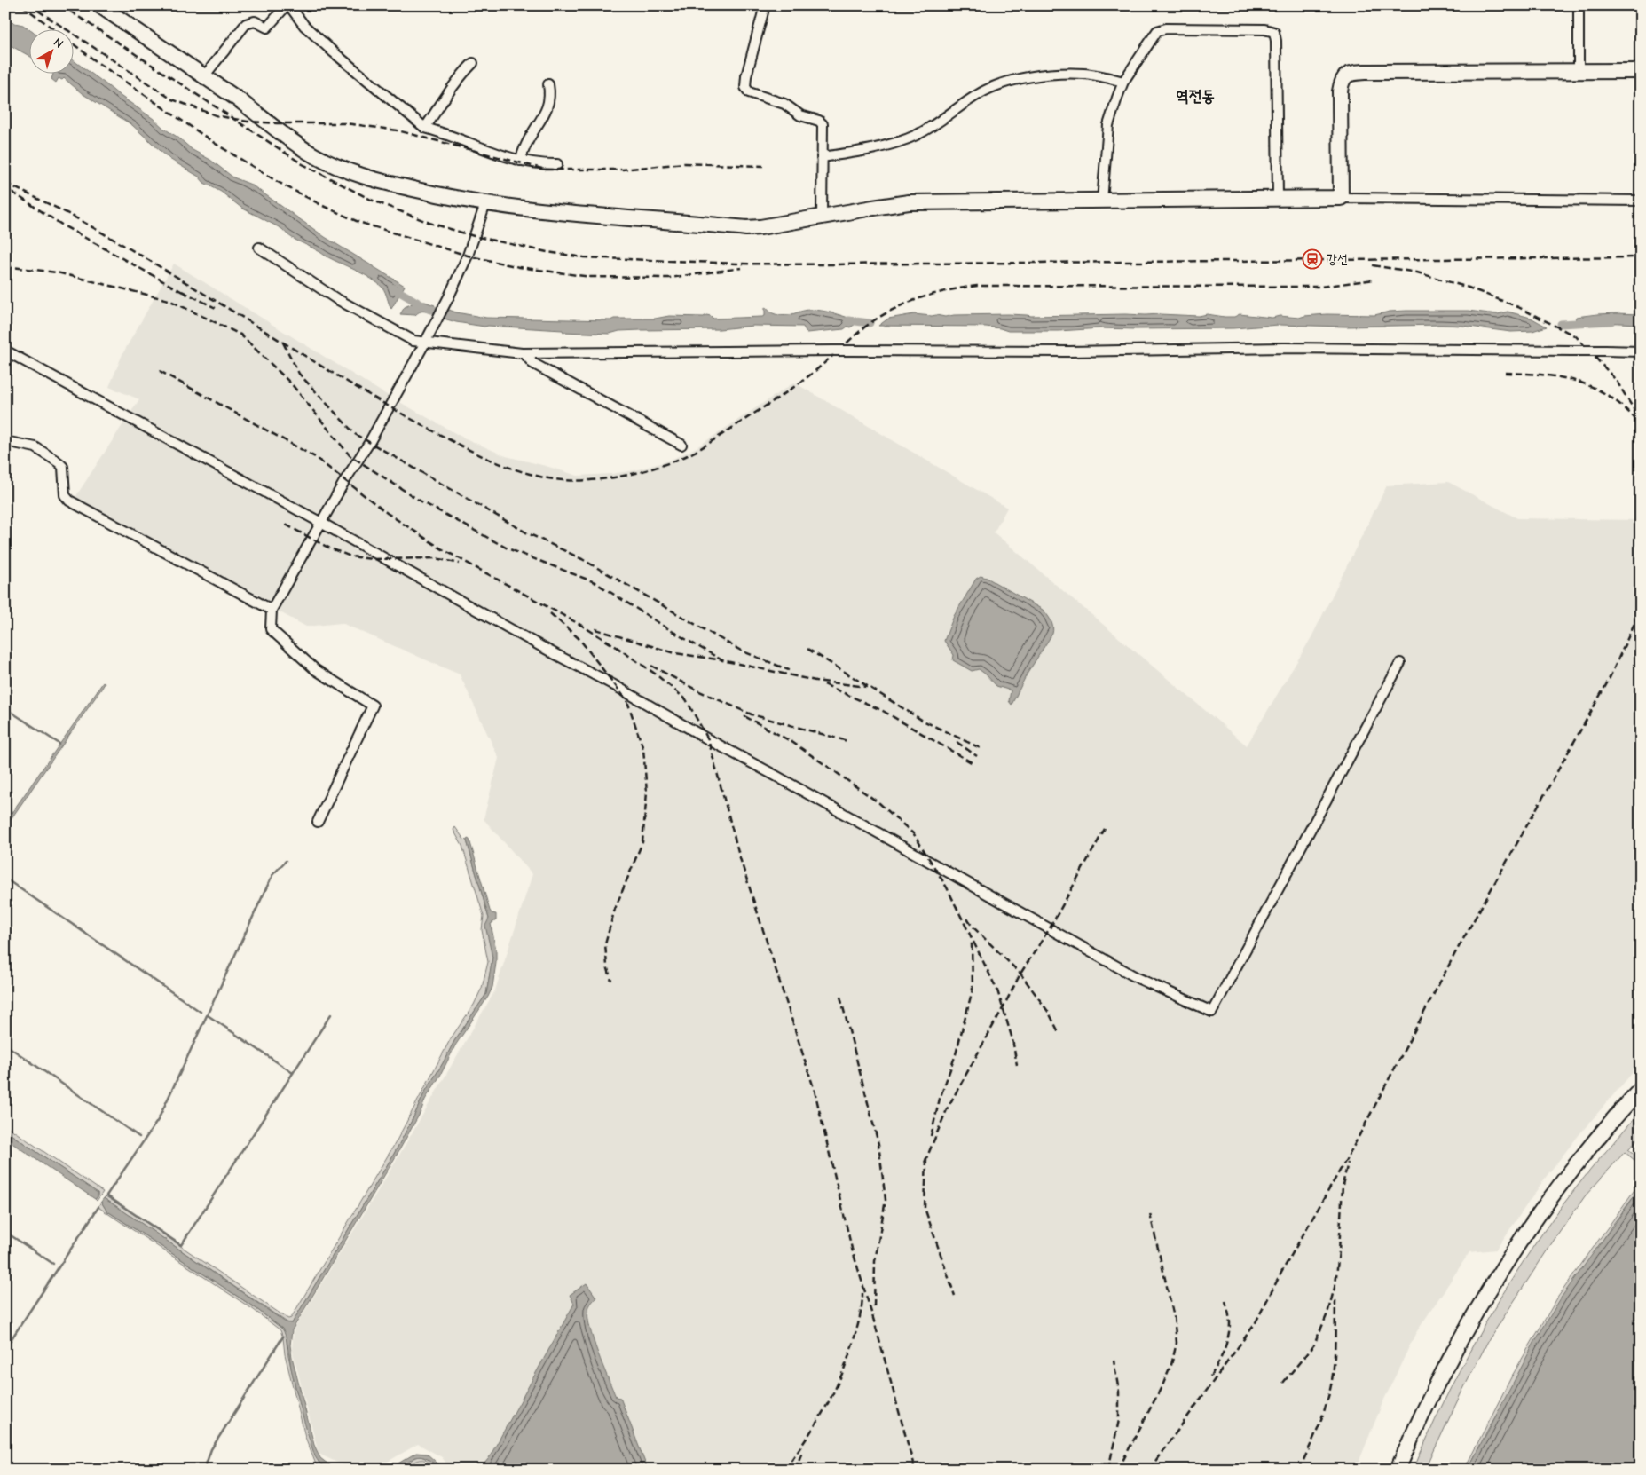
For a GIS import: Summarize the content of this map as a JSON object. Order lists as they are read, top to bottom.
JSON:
{
  "districts": ["역전동"],
  "places": {
    "station": ["강선"]
  },
  "north": "top right"
}
